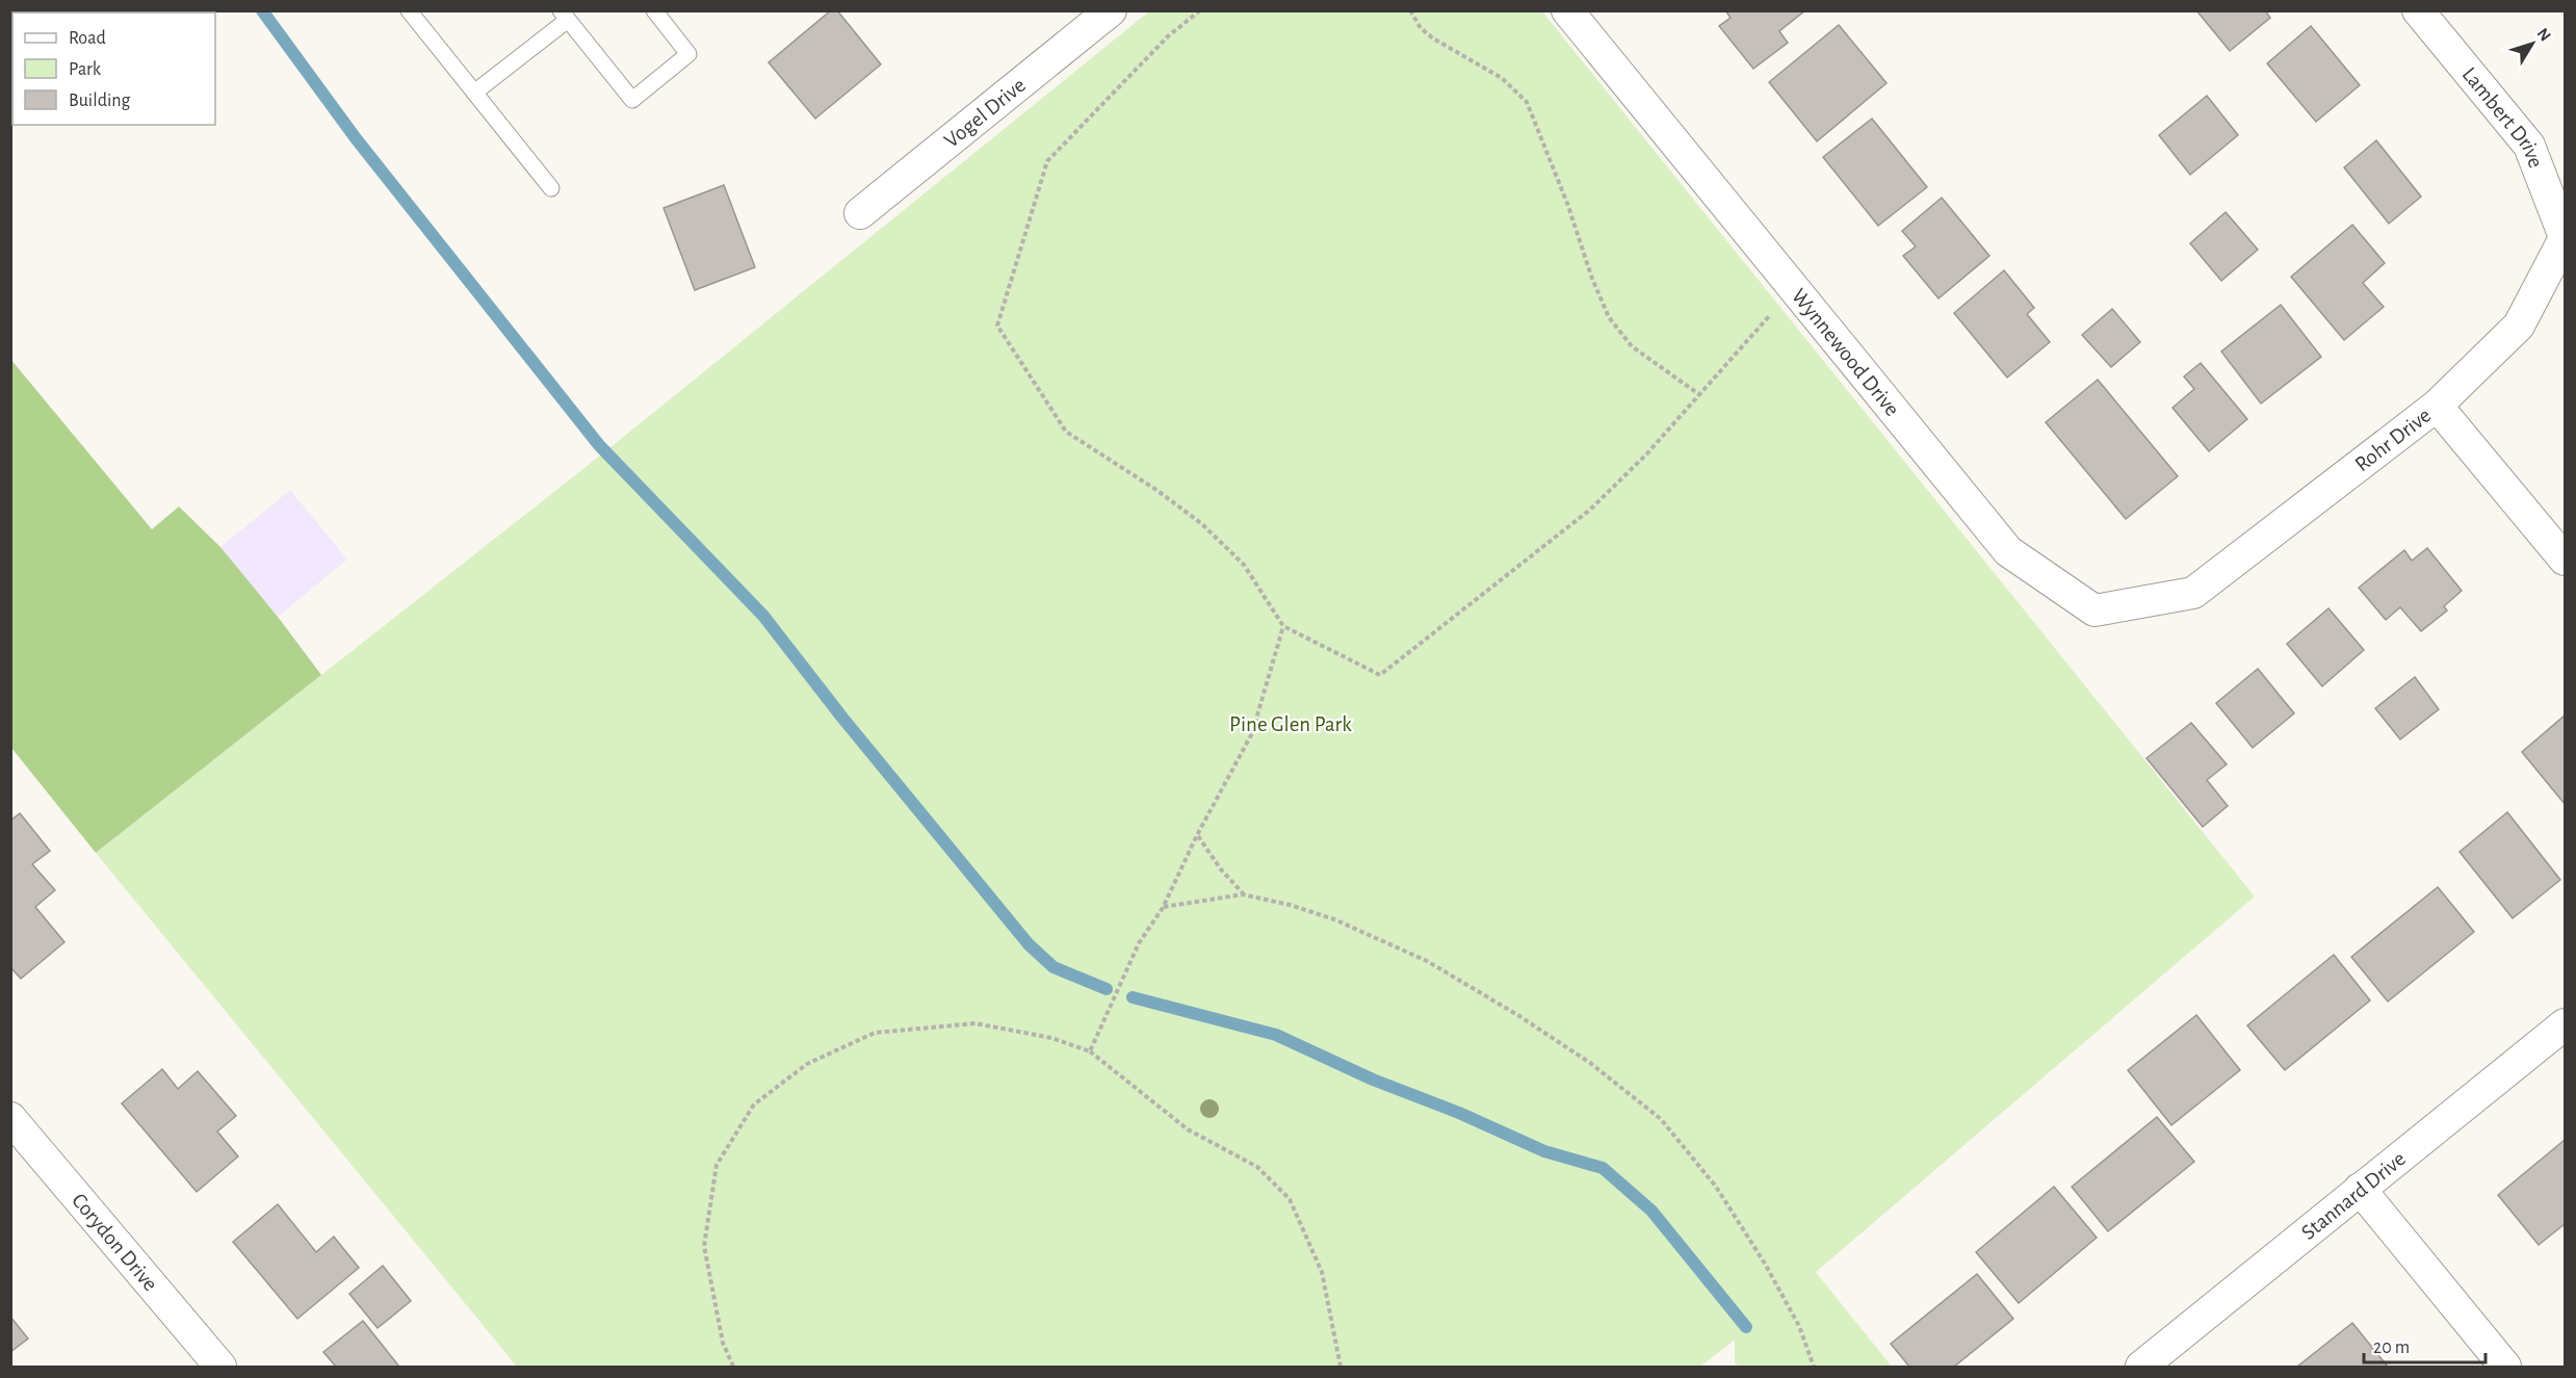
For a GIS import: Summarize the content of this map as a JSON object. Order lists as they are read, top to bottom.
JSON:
{
  "streets": {
    "street": [
      "Vogel Drive",
      "Lambert Drive",
      "Wynnewood Drive",
      "Rohr Drive",
      "Stannard Drive",
      "Corydon Drive"
    ]
  },
  "crossings": [
    ["Lambert Drive", "Rohr Drive"],
    ["Wynnewood Drive", "Rohr Drive"]
  ],
  "parks": ["Pine Glen Park"],
  "legend": ["Road", "Park", "Building"],
  "scale_bar": "20 m",
  "north": "top right"
}
